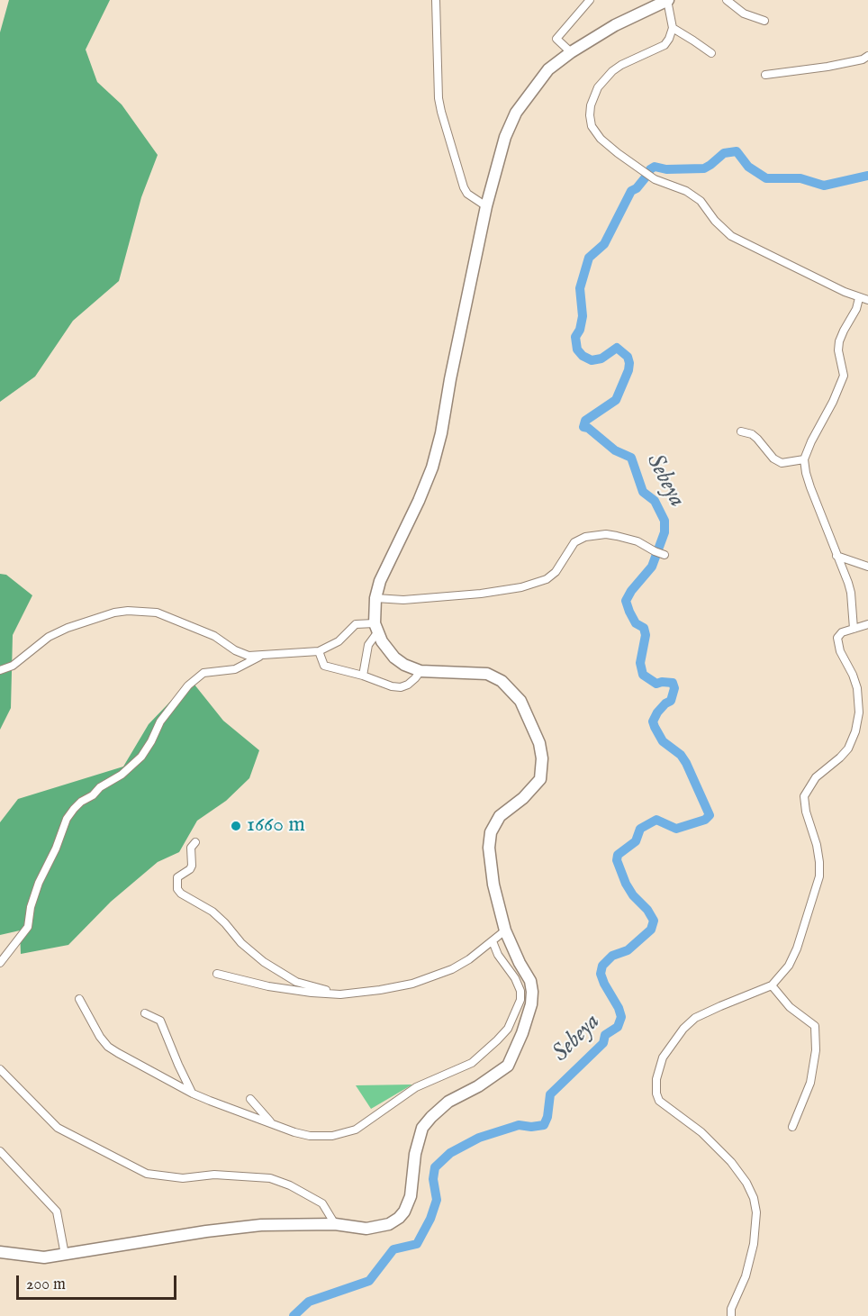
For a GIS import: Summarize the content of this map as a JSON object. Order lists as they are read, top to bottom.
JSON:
{
  "water": ["Sebeya"],
  "places": ["1660 m"],
  "scale_bar": "200 m"
}
